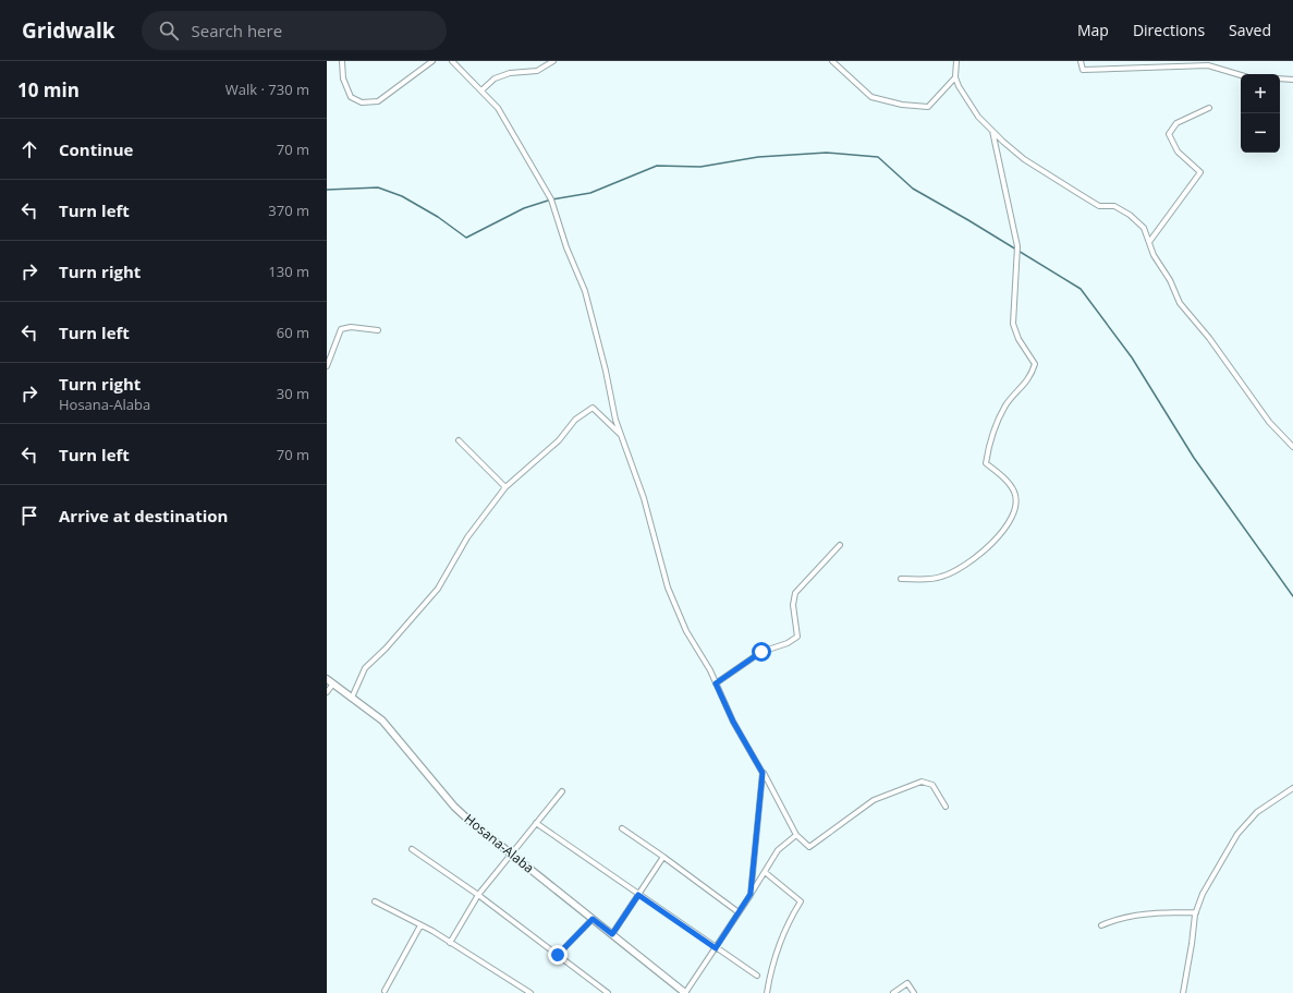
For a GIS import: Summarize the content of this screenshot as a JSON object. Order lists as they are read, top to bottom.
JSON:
{
  "streets": {
    "main road": ["Hosana-Alaba"]
  },
  "page": {
    "header": "Gridwalk",
    "search": "Search here",
    "nav": ["Map", "Directions", "Saved"],
    "heading": ["10 min", "Walk · 730 m"],
    "map_buttons": ["+", "−"],
    "list": [
      ["Continue", "70 m"],
      ["Turn left", "370 m"],
      ["Turn right", "130 m"],
      ["Turn left", "60 m"],
      ["Turn right", "Hosana-Alaba", "30 m"],
      ["Turn left", "70 m"],
      "Arrive at destination"
    ]
  }
}
